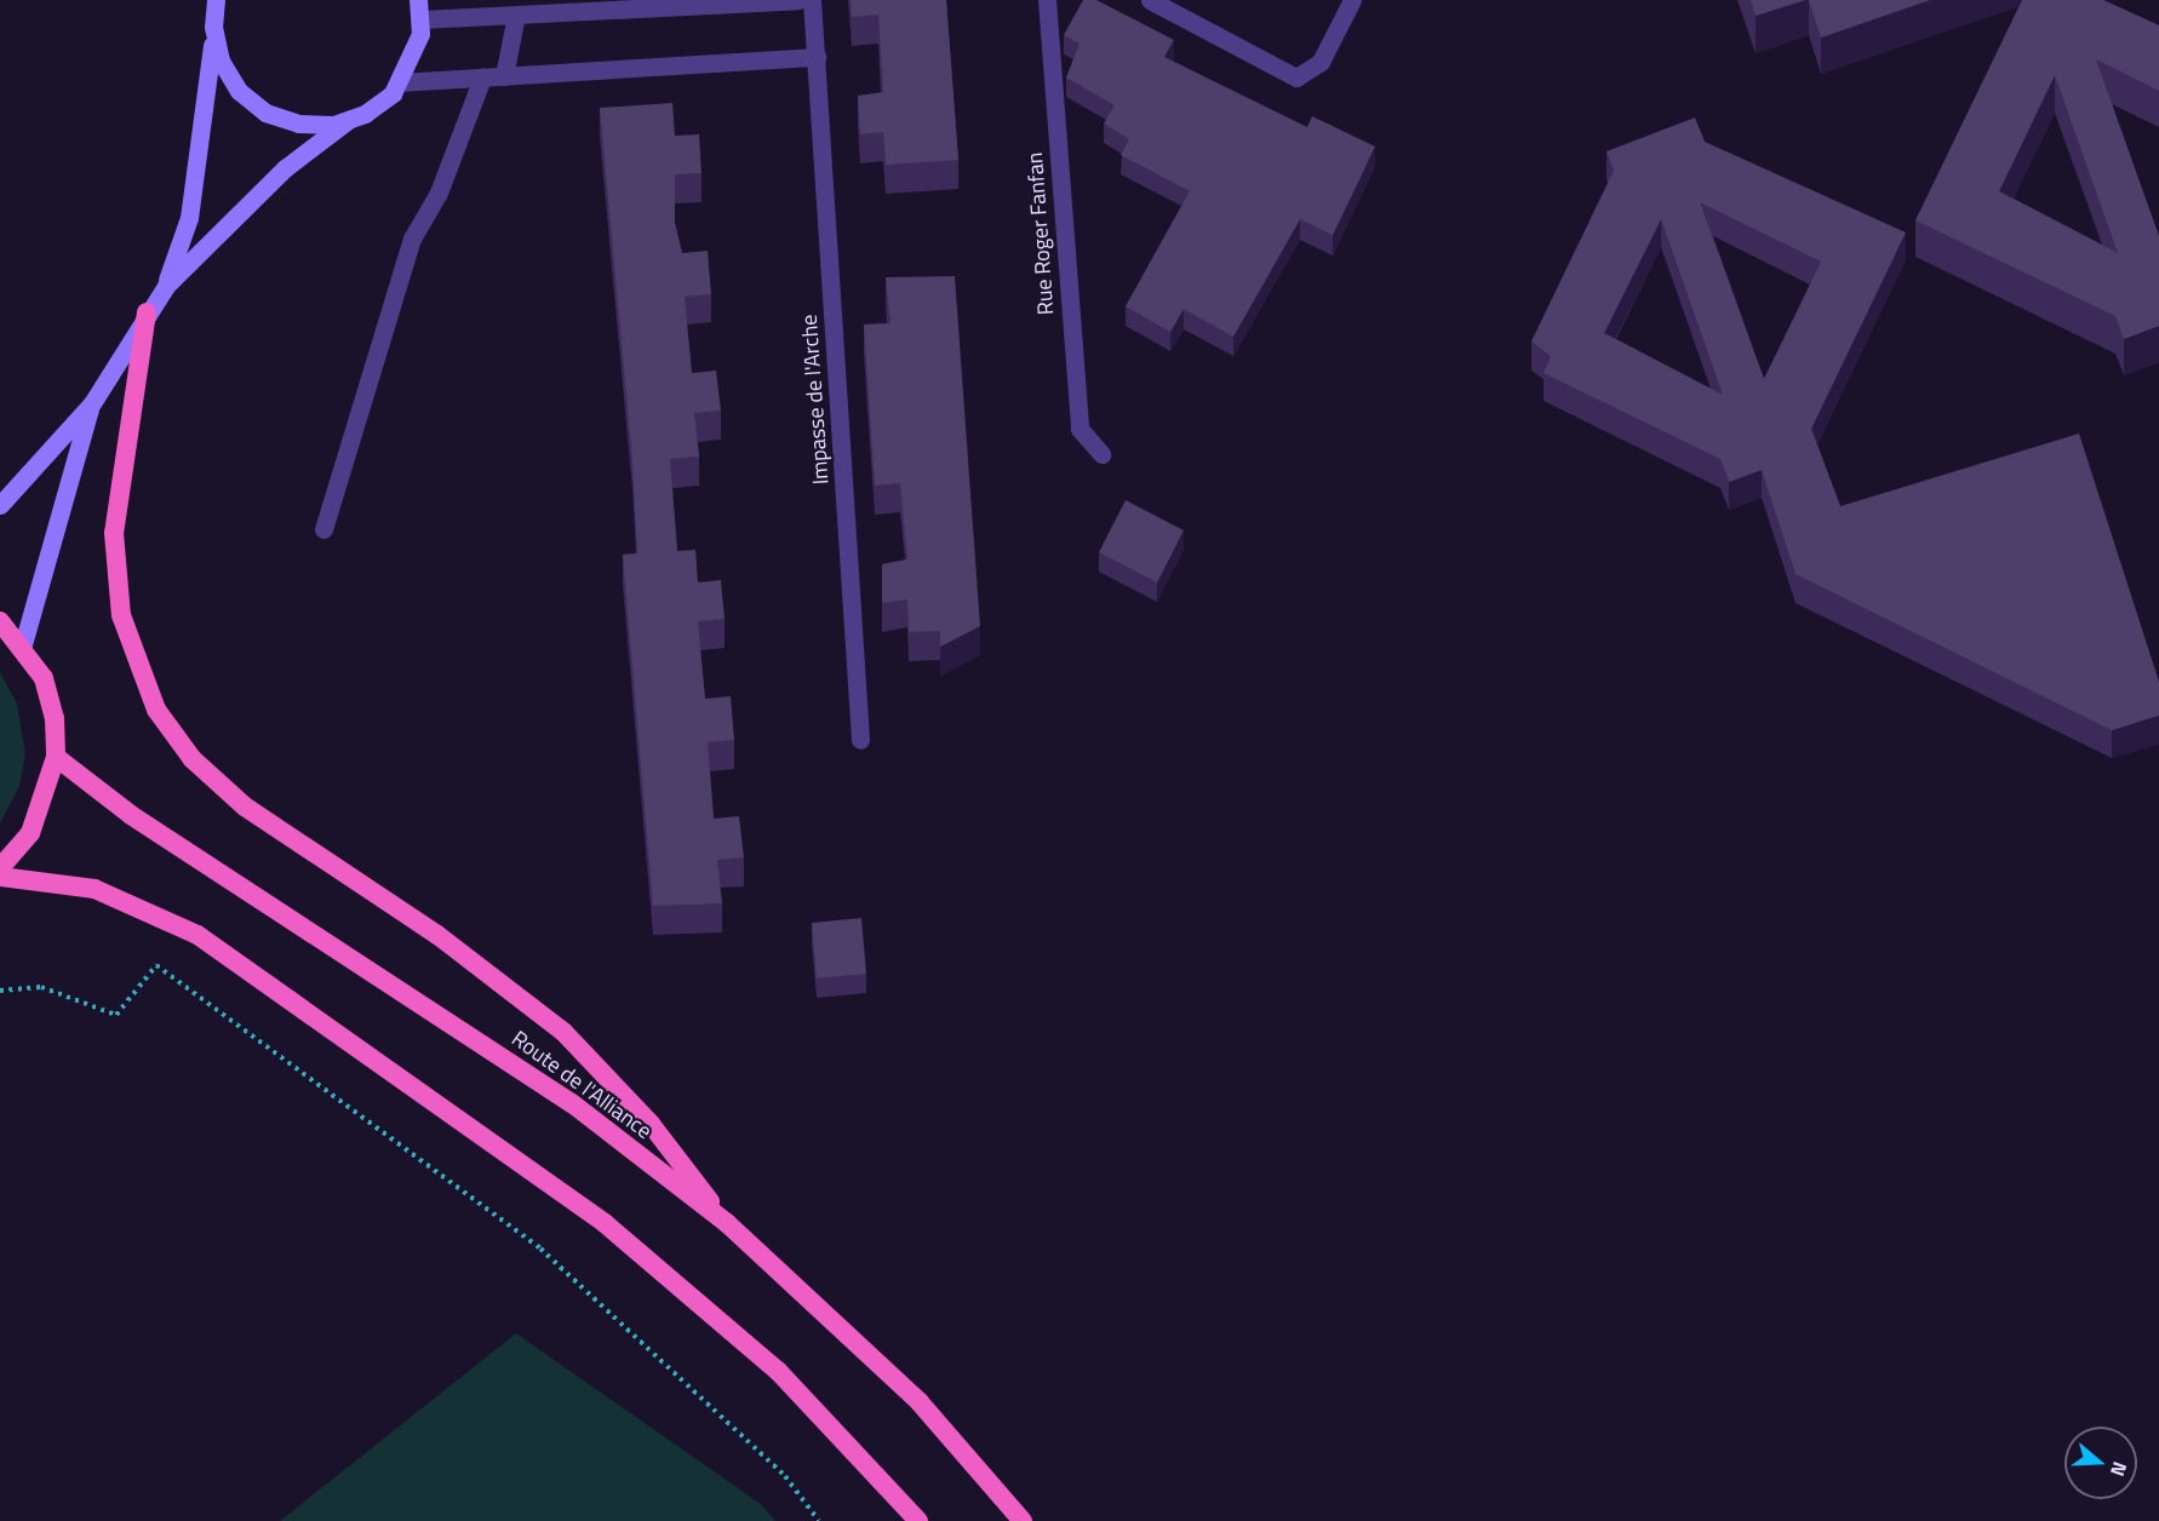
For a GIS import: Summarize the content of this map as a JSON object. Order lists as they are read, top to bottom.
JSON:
{
  "streets": {
    "highway": ["Route de l'Alliance"],
    "street": ["Rue Roger Fanfan", "Impasse de l'Arche"]
  },
  "north": "right"
}
